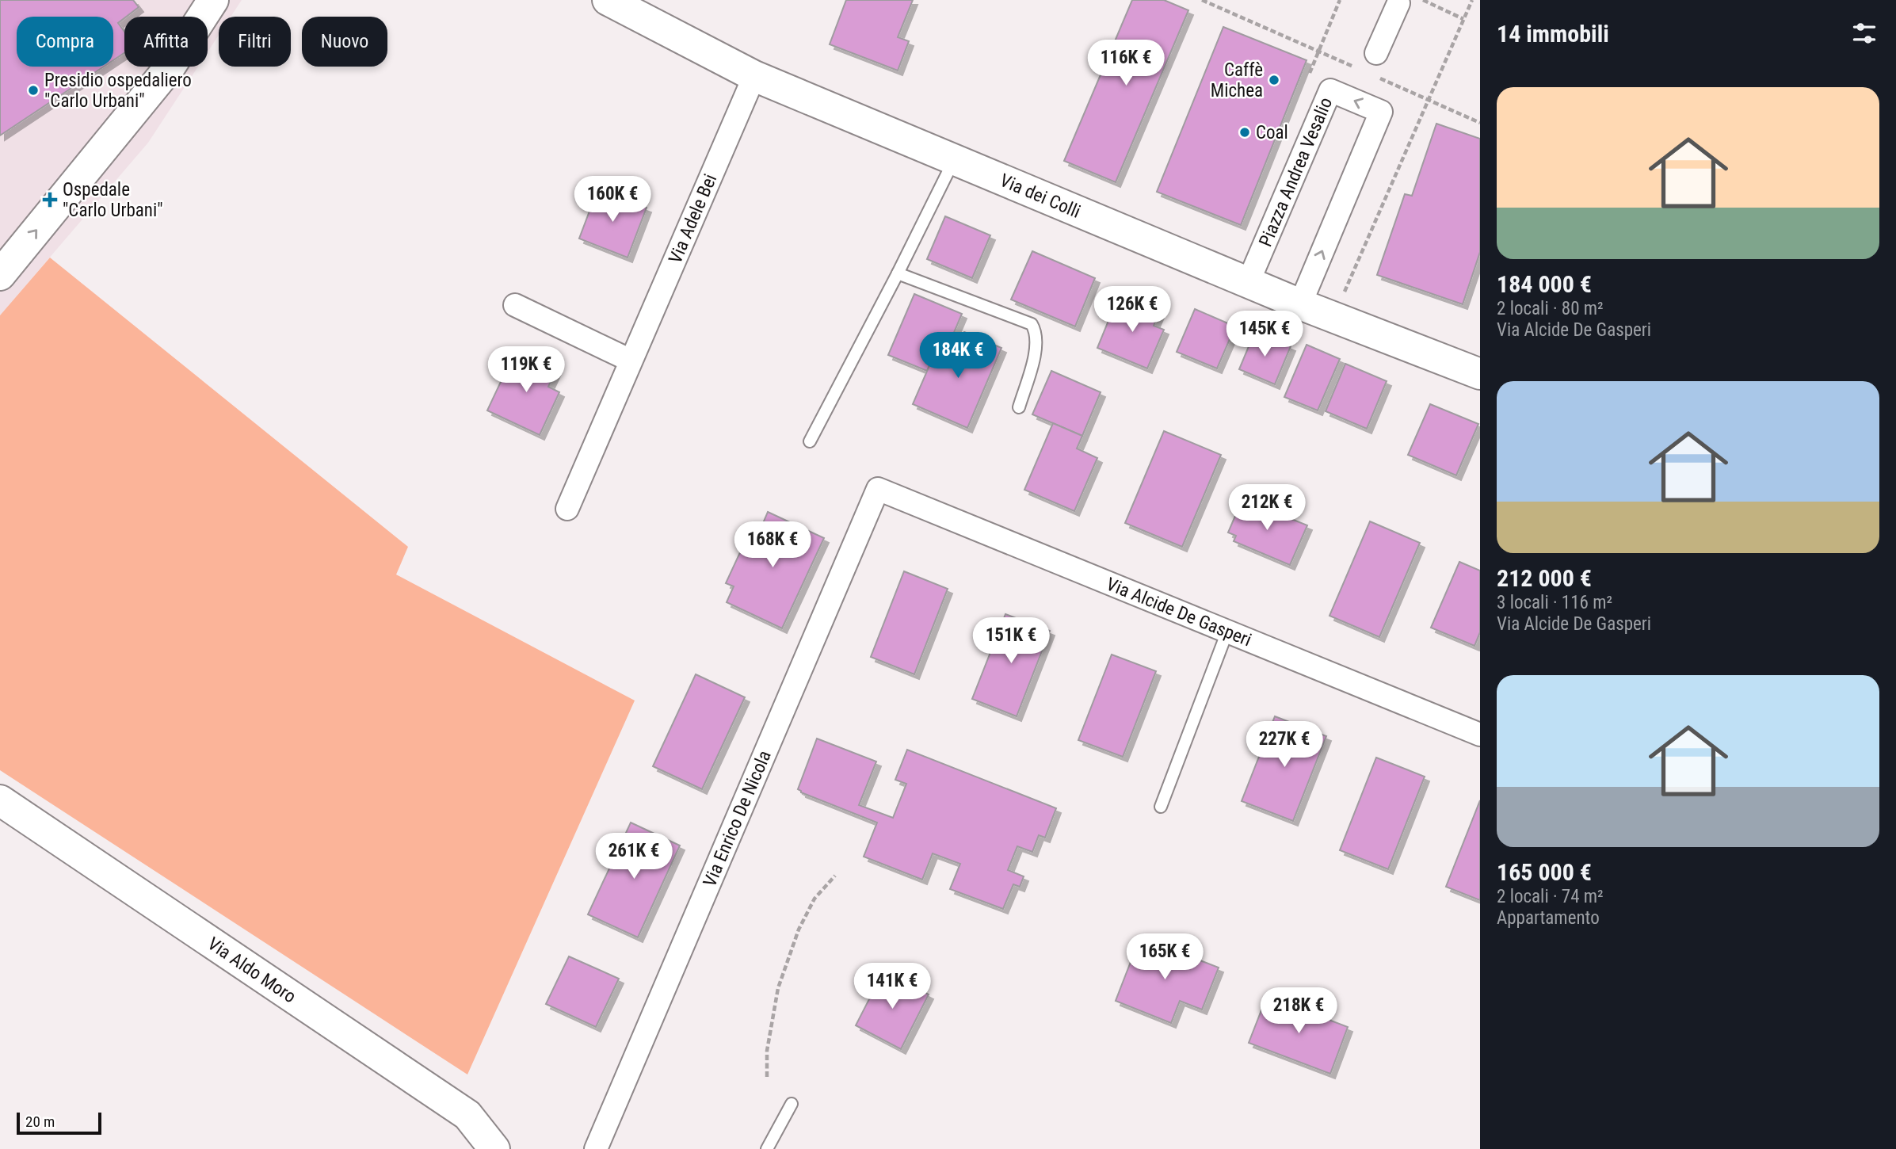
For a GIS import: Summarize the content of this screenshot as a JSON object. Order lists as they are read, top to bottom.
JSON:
{
  "streets": {
    "street": [
      "Piazza Andrea Vesalio",
      "Via dei Colli",
      "Via Adele Bei",
      "Via Alcide De Gasperi",
      "Via Enrico De Nicola",
      "Via Aldo Moro"
    ]
  },
  "crossings": [
    ["Piazza Andrea Vesalio", "Via dei Colli"],
    ["Via dei Colli", "Via Adele Bei"],
    ["Via Alcide De Gasperi", "Via Enrico De Nicola"]
  ],
  "places": {
    "other": ["Caffè Michea", "Presidio ospedaliero \"Carlo Urbani\"", "Coal"],
    "health": ["Ospedale \"Carlo Urbani\""]
  },
  "scale_bar": "20 m",
  "page": {
    "heading": "14 immobili",
    "chip": [
      "Compra",
      "Affitta",
      "Filtri",
      "Nuovo"
    ],
    "price": [
      "116K €",
      "160K €",
      "126K €",
      "145K €",
      "184K €",
      "119K €",
      "212K €",
      "168K €",
      "151K €",
      "227K €",
      "261K €",
      "165K €",
      "141K €",
      "218K €"
    ],
    "list": [
      {
        "name": "184 000 €",
        "note": "2 locali · 80 m² · Via Alcide De Gasperi"
      },
      {
        "name": "212 000 €",
        "note": "3 locali · 116 m² · Via Alcide De Gasperi"
      },
      {
        "name": "165 000 €",
        "note": "2 locali · 74 m² · Appartamento"
      }
    ],
    "scale": "20 m"
  }
}
